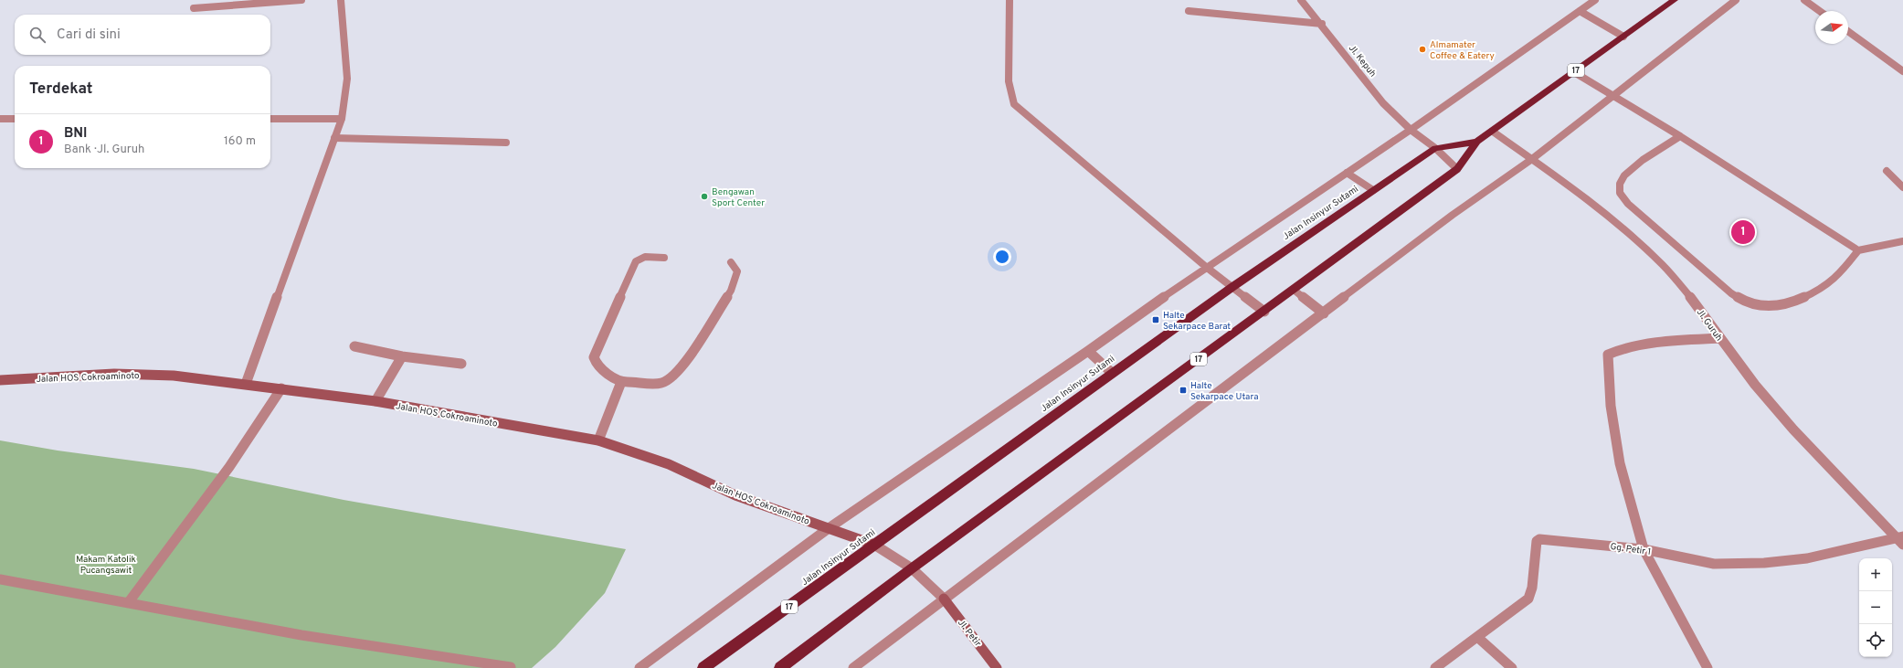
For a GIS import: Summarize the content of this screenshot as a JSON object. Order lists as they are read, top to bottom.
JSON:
{
  "streets": {
    "highway": ["17", "Jalan Insinyur Sutami"],
    "main road": ["Jalan HOS Cokroaminoto", "Jl. Petir"],
    "street": ["Jl. Kepuh", "Jl. Guruh", "Gg. Petir 1"]
  },
  "crossings": [
    ["Jl. Kepuh", "Jalan Insinyur Sutami"],
    ["Jalan Insinyur Sutami", "Jl. Guruh"],
    ["Jalan Insinyur Sutami", "Jalan HOS Cokroaminoto"],
    ["Jl. Guruh", "Gg. Petir 1"]
  ],
  "parks": ["Makam Katolik Pucangsawit"],
  "places": {
    "other": ["Almamater Coffee & Eatery", "Bengawan Sport Center"],
    "transit": ["Halte Sekarpace Barat", "Halte Sekarpace Utara"]
  },
  "north": "right",
  "page": {
    "search": "Cari di sini",
    "heading": "Terdekat",
    "list": [
      {
        "mark": "1",
        "name": "BNI",
        "note": "Bank · Jl. Guruh",
        "value": "160 m"
      }
    ],
    "pins": "1",
    "map_buttons": ["+", "−"]
  }
}
